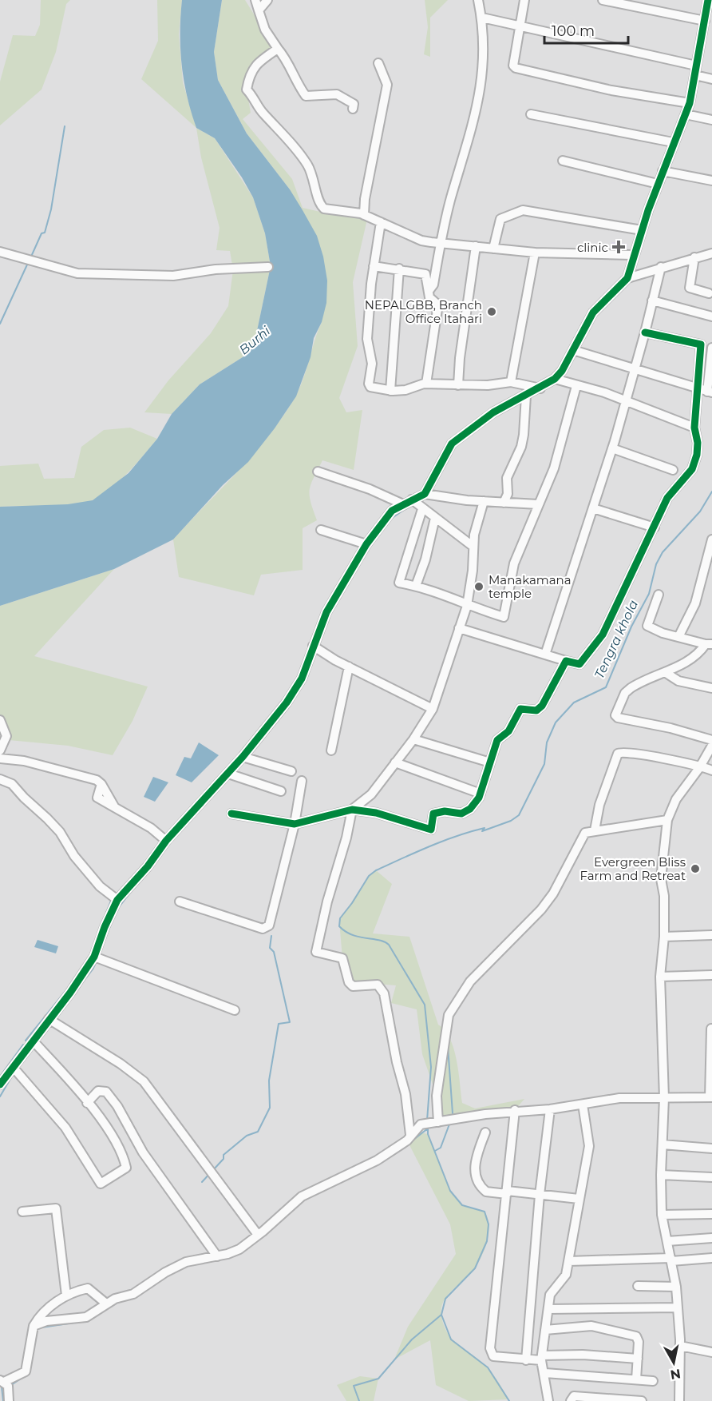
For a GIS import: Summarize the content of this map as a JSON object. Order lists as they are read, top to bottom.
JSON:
{
  "water": ["Burhi", "Tengra khola"],
  "places": {
    "health": ["clinic"],
    "other": ["NEPALGBB, Branch Office Itahari", "Manakamana temple", "Evergreen Bliss Farm and Retreat"]
  },
  "scale_bar": "100 m",
  "north": "bottom"
}
